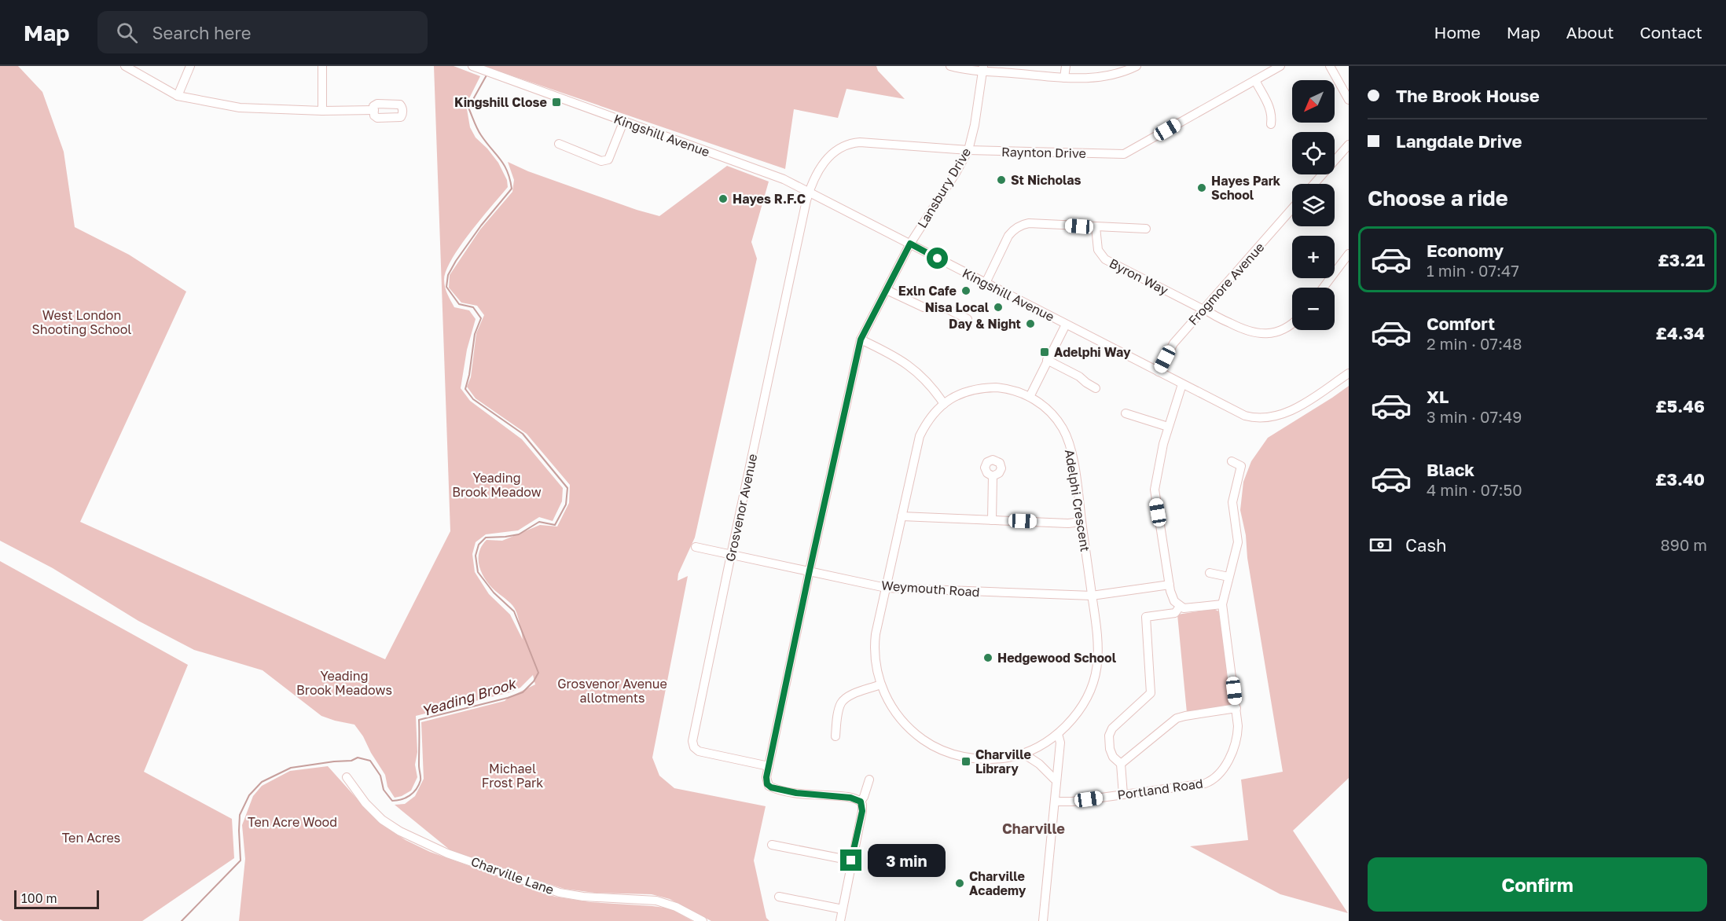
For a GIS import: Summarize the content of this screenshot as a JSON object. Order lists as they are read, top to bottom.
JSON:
{
  "streets": {
    "street": [
      "Kingshill Avenue",
      "Raynton Drive",
      "Lansbury Drive",
      "Byron Way",
      "Frogmore Avenue",
      "Adelphi Crescent",
      "Grosvenor Avenue",
      "Weymouth Road",
      "Portland Road",
      "Charville Lane"
    ]
  },
  "crossings": [
    ["Kingshill Avenue", "Raynton Drive"],
    ["Kingshill Avenue", "Lansbury Drive"],
    ["Kingshill Avenue", "Frogmore Avenue"],
    ["Kingshill Avenue", "Grosvenor Avenue"],
    ["Raynton Drive", "Lansbury Drive"],
    ["Raynton Drive", "Grosvenor Avenue"],
    ["Lansbury Drive", "Grosvenor Avenue"],
    ["Lansbury Drive", "Weymouth Road"],
    ["Byron Way", "Frogmore Avenue"],
    ["Adelphi Crescent", "Weymouth Road"],
    ["Grosvenor Avenue", "Weymouth Road"]
  ],
  "districts": ["Charville"],
  "water": ["Yeading Brook"],
  "parks": [
    "West London Shooting School",
    "Yeading Brook Meadow",
    "Yeading Brook Meadows",
    "Grosvenor Avenue allotments",
    "Michael Frost Park",
    "Ten Acre Wood",
    "Ten Acres"
  ],
  "places": {
    "transit": ["Kingshill Close", "Adelphi Way", "Charville Library"],
    "other": [
      "St Nicholas",
      "Hayes Park School",
      "Hayes R.F.C",
      "Exln Cafe",
      "Nisa Local",
      "Day & Night",
      "Hedgewood School",
      "Charville Academy"
    ]
  },
  "scale_bar": "100 m",
  "north": "bottom left",
  "page": {
    "header": "Map",
    "search": "Search here",
    "nav": [
      "Home",
      "Map",
      "About",
      "Contact"
    ],
    "banner": ["The Brook House", "Langdale Drive"],
    "map_buttons": ["+", "−"],
    "heading": "Choose a ride",
    "list": [
      {
        "name": "Economy",
        "note": "1 min · 07:47",
        "value": "£3.21"
      },
      {
        "name": "Comfort",
        "note": "2 min · 07:48",
        "value": "£4.34"
      },
      {
        "name": "XL",
        "note": "3 min · 07:49",
        "value": "£5.46"
      },
      {
        "name": "Black",
        "note": "4 min · 07:50",
        "value": "£3.40"
      }
    ],
    "pay": ["Cash", "890 m"],
    "bubble": "3 min",
    "buttons": "Confirm",
    "scale": "100 m"
  }
}
